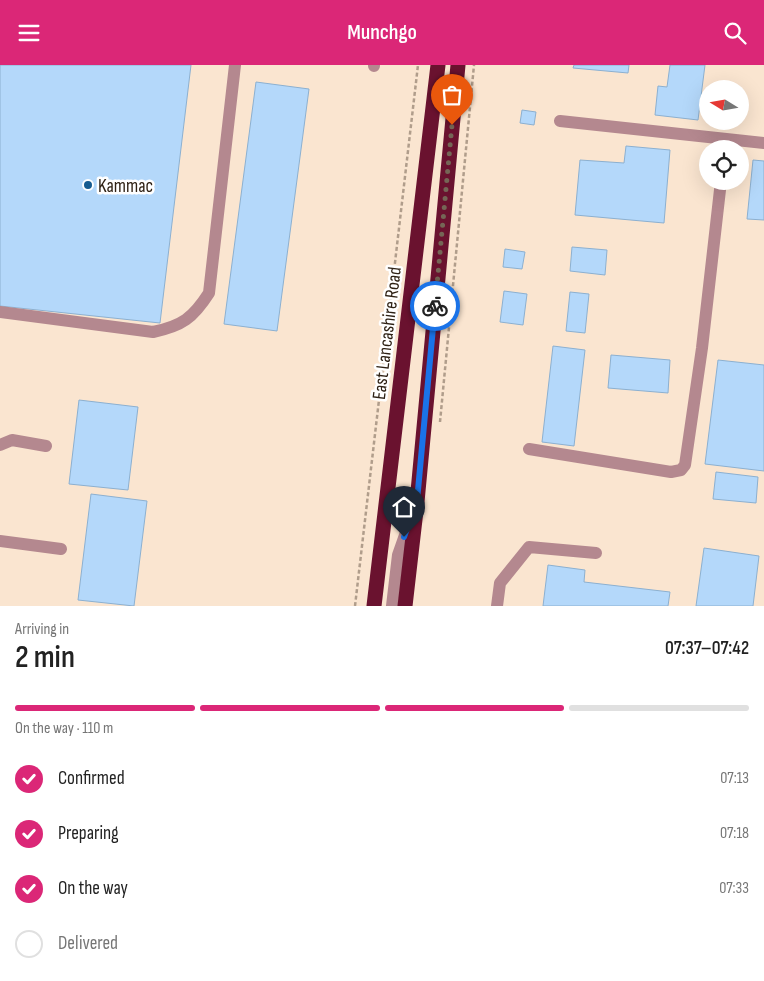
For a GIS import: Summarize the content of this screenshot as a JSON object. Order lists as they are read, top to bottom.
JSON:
{
  "streets": {
    "highway": ["East Lancashire Road"]
  },
  "places": ["Kammac"],
  "north": "left",
  "page": {
    "header": "Munchgo",
    "heading": ["2 min", "Arriving in", "07:37–07:42"],
    "bar": "On the way · 110 m",
    "list": [
      ["Confirmed", "07:13"],
      ["Preparing", "07:18"],
      ["On the way", "07:33"],
      "Delivered"
    ]
  }
}
